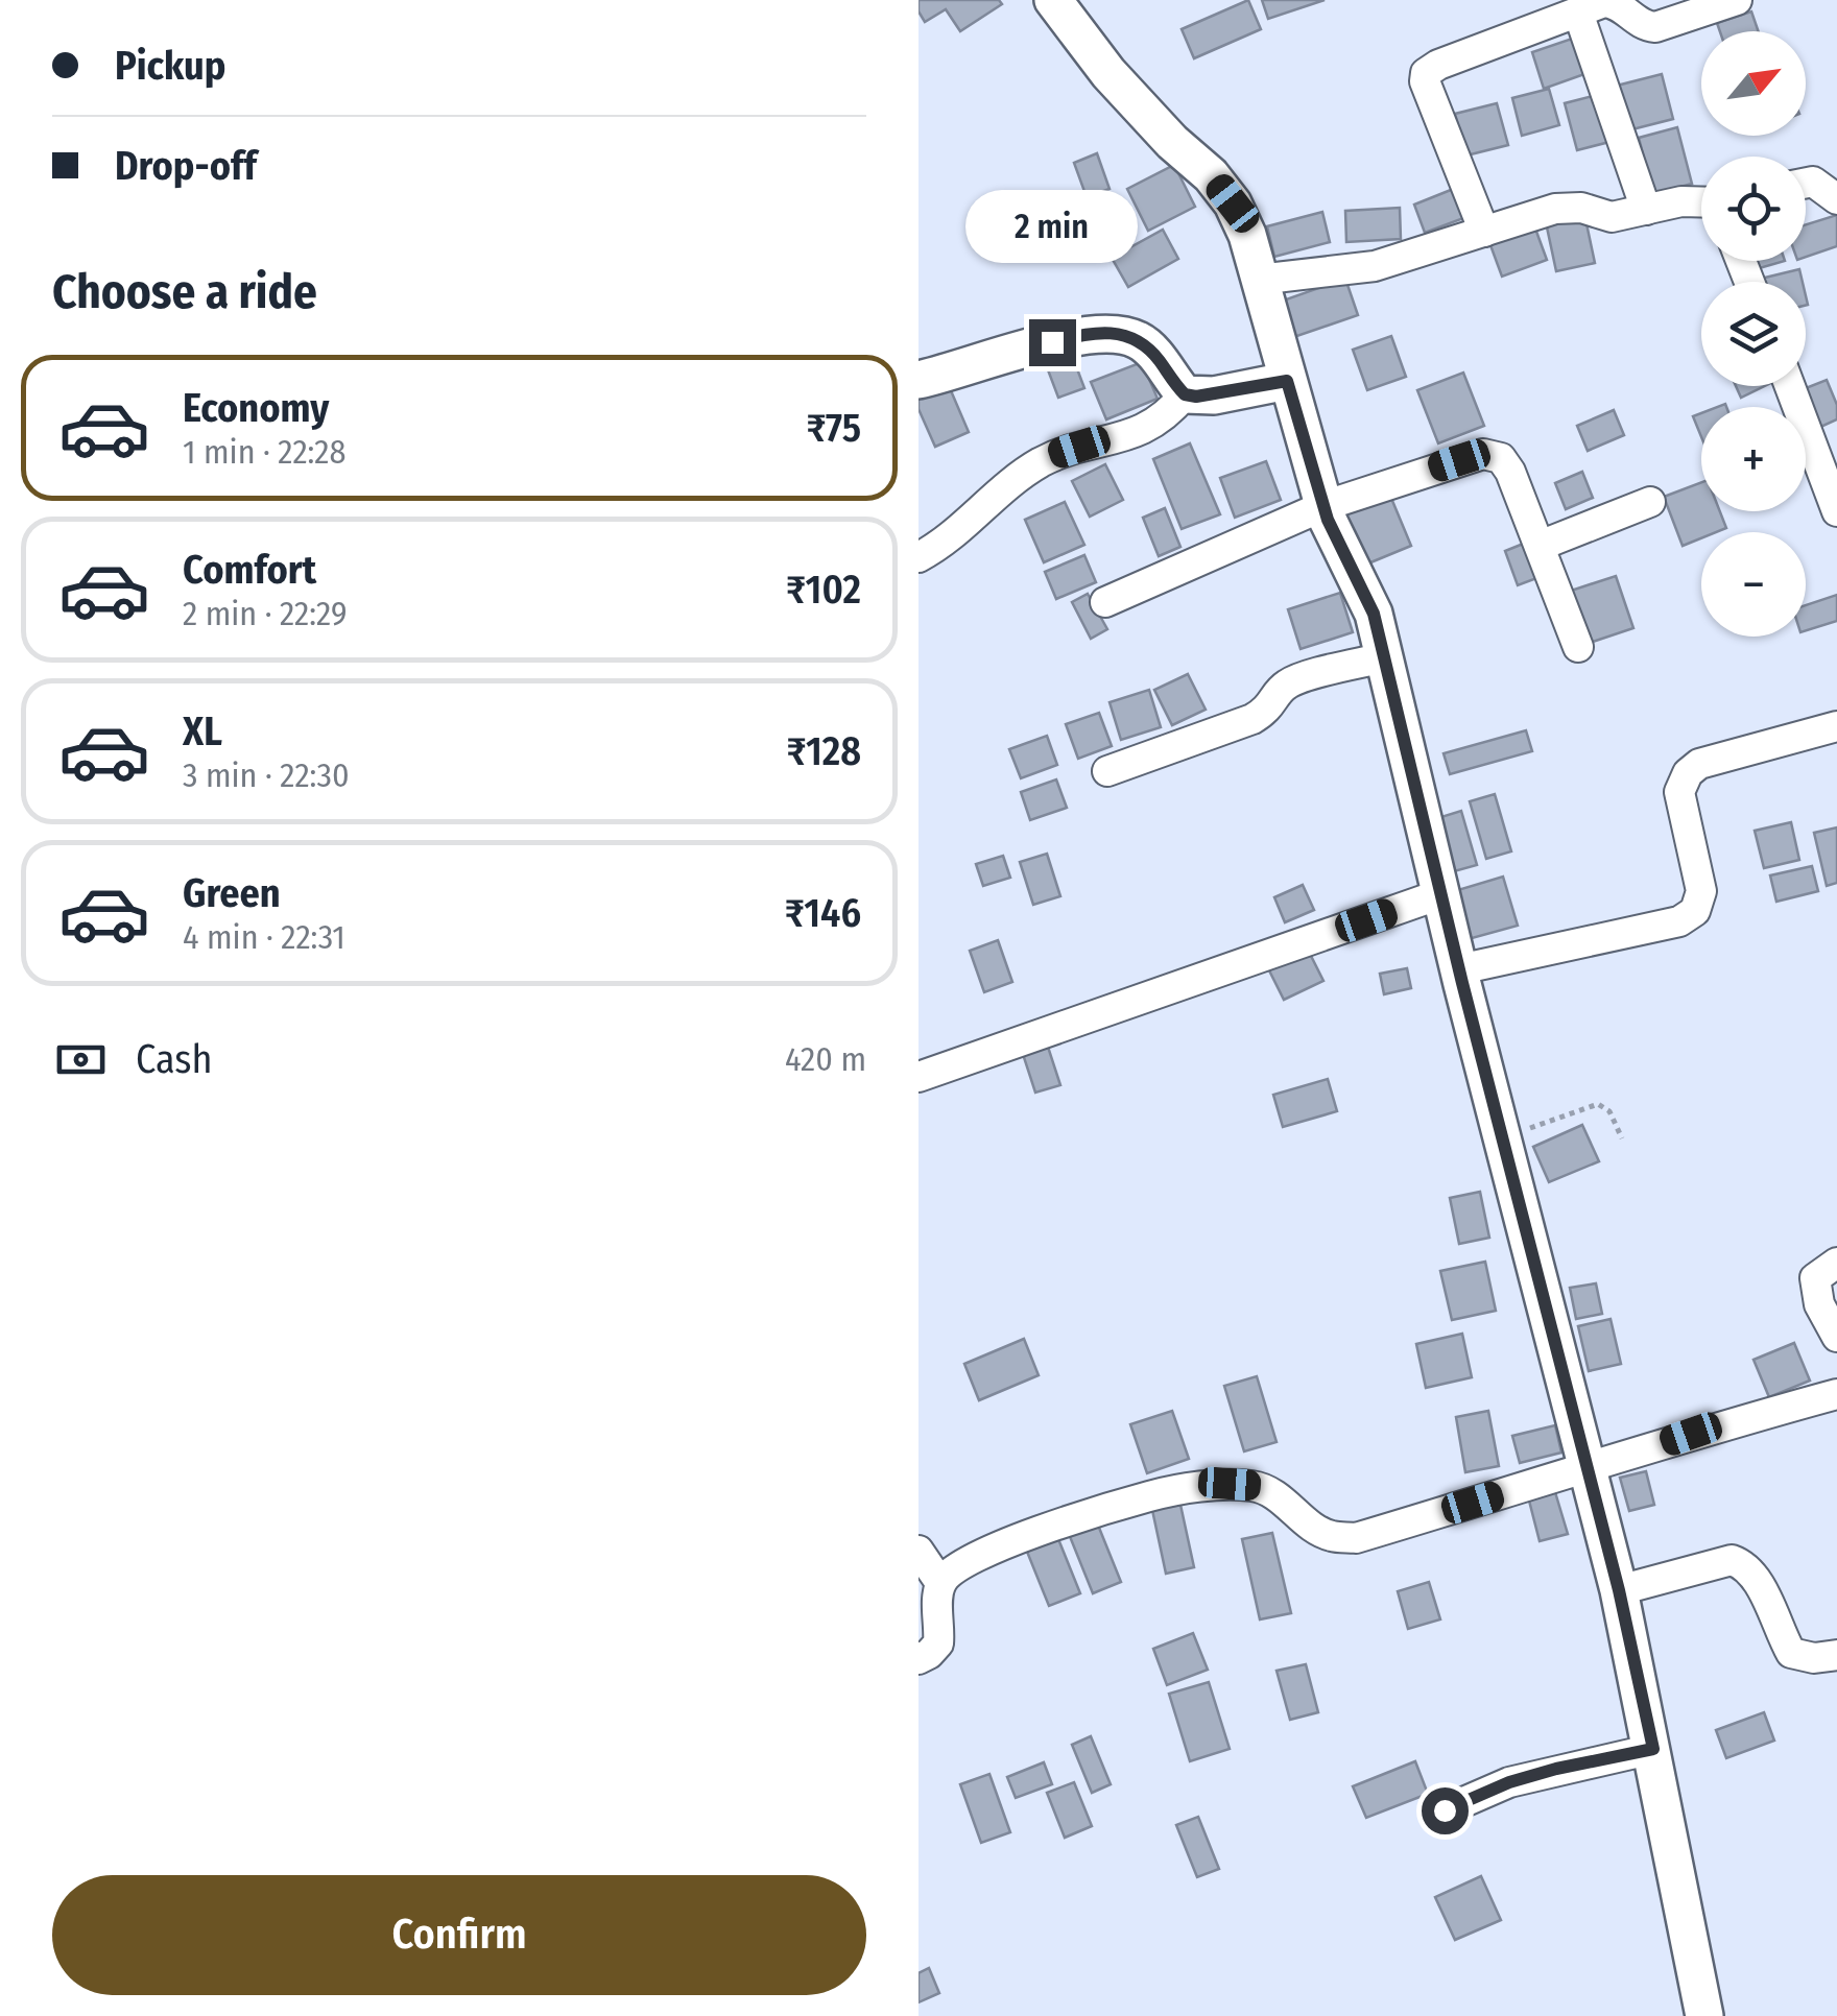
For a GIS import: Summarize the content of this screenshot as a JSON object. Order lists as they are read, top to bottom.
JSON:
{
  "north": "top right",
  "page": {
    "banner": ["Pickup", "Drop-off"],
    "map_buttons": ["+", "−"],
    "bubble": "2 min",
    "heading": "Choose a ride",
    "list": [
      {
        "name": "Economy",
        "note": "1 min · 22:28",
        "value": "₹75"
      },
      {
        "name": "Comfort",
        "note": "2 min · 22:29",
        "value": "₹102"
      },
      {
        "name": "XL",
        "note": "3 min · 22:30",
        "value": "₹128"
      },
      {
        "name": "Green",
        "note": "4 min · 22:31",
        "value": "₹146"
      }
    ],
    "pay": ["Cash", "420 m"],
    "buttons": "Confirm"
  }
}
